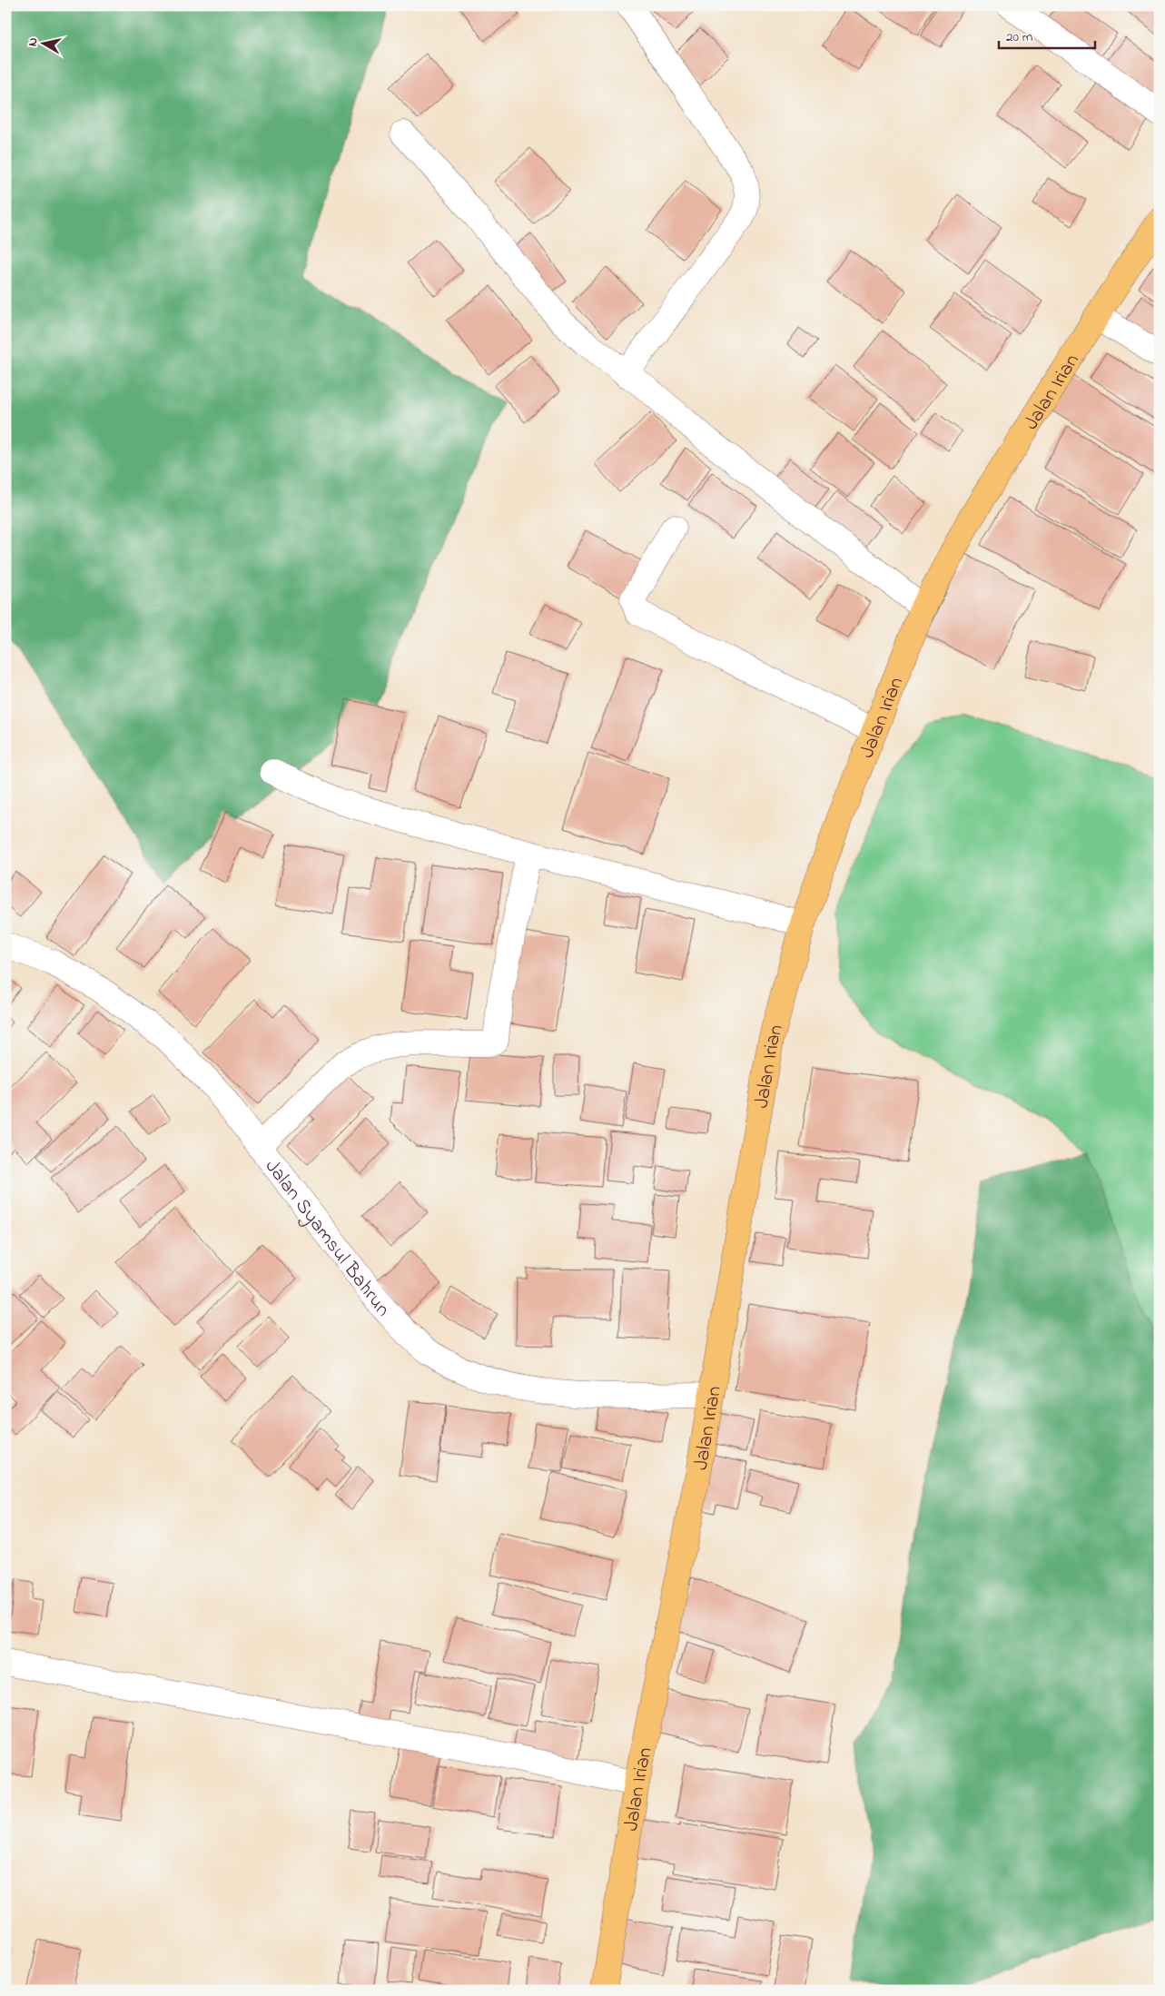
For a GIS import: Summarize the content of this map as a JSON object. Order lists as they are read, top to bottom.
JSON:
{
  "streets": {
    "main road": ["Jalan Irian"],
    "street": ["Jalan Syamsul Bahrun"]
  },
  "crossings": [
    ["Jalan Irian", "Jalan Syamsul Bahrun"]
  ],
  "scale_bar": "20 m",
  "north": "left"
}
